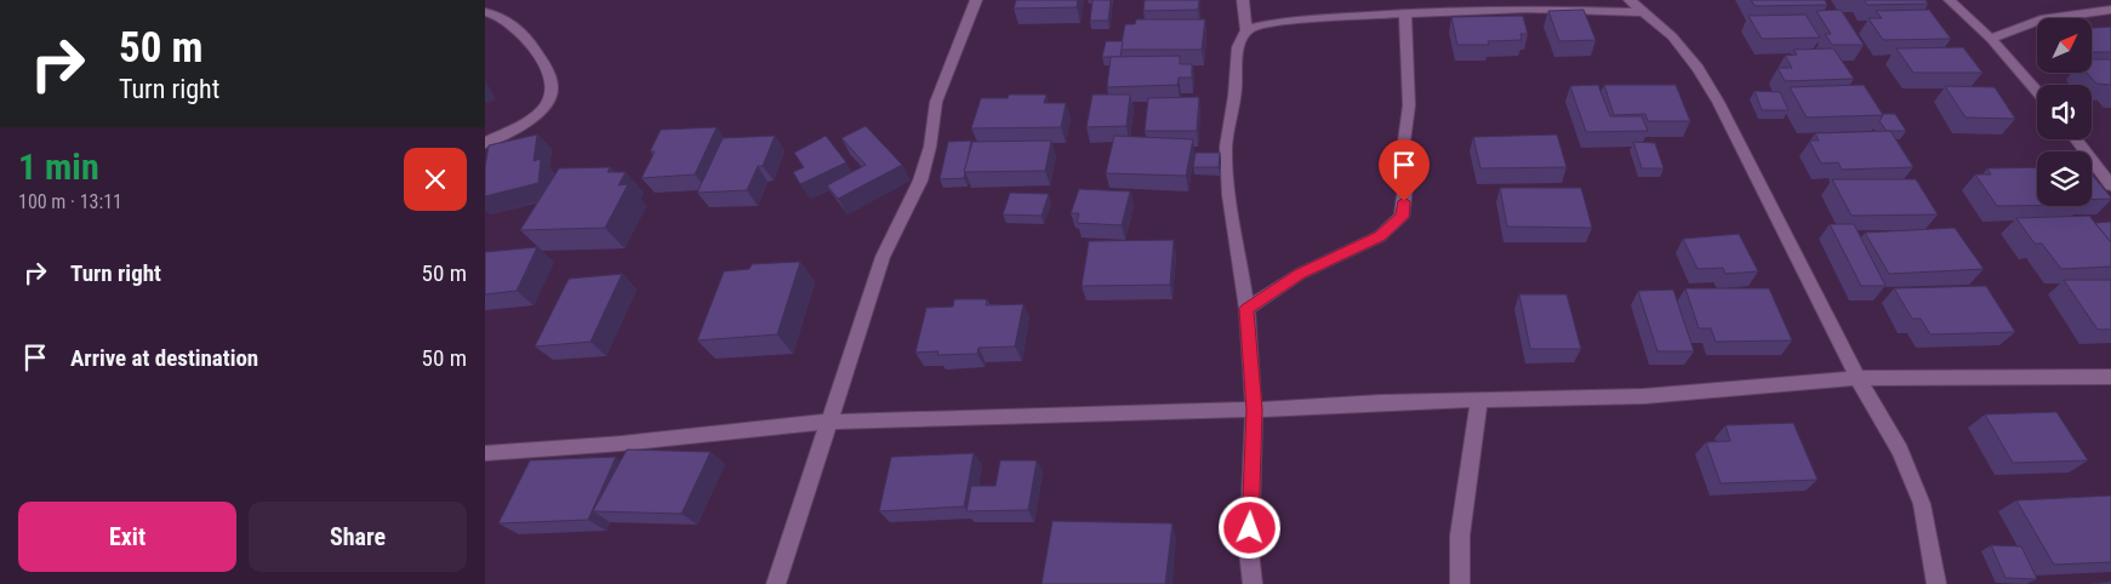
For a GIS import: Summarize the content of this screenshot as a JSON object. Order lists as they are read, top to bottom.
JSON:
{
  "north": "top right",
  "page": {
    "turn": ["50 m", "Turn right"],
    "heading": ["1 min", "100 m · 13:11"],
    "list": [
      {
        "name": "Turn right",
        "value": "50 m"
      },
      {
        "name": "Arrive at destination",
        "value": "50 m"
      }
    ],
    "buttons": ["Exit", "Share"]
  }
}
